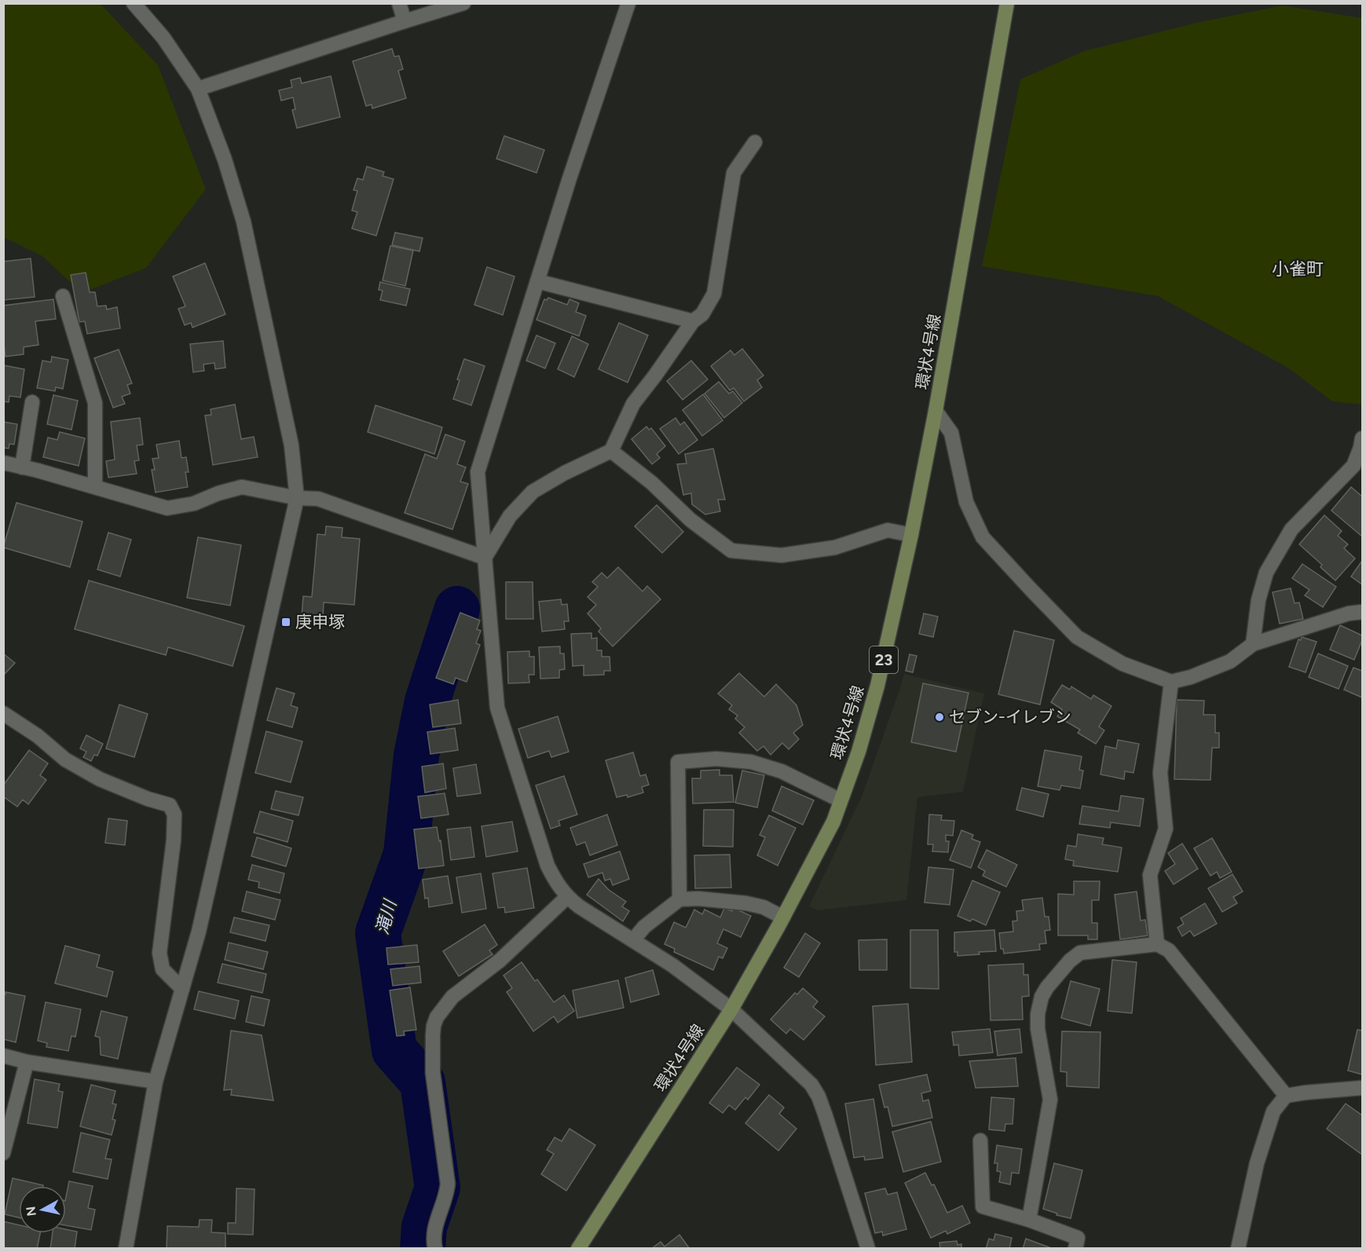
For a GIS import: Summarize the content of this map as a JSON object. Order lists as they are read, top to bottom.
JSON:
{
  "streets": {
    "main road": ["環状4号線", "23"]
  },
  "districts": ["小雀町"],
  "water": ["滝川"],
  "places": {
    "transit": ["庚申塚"],
    "other": ["セブン-イレブン"]
  },
  "north": "left"
}
